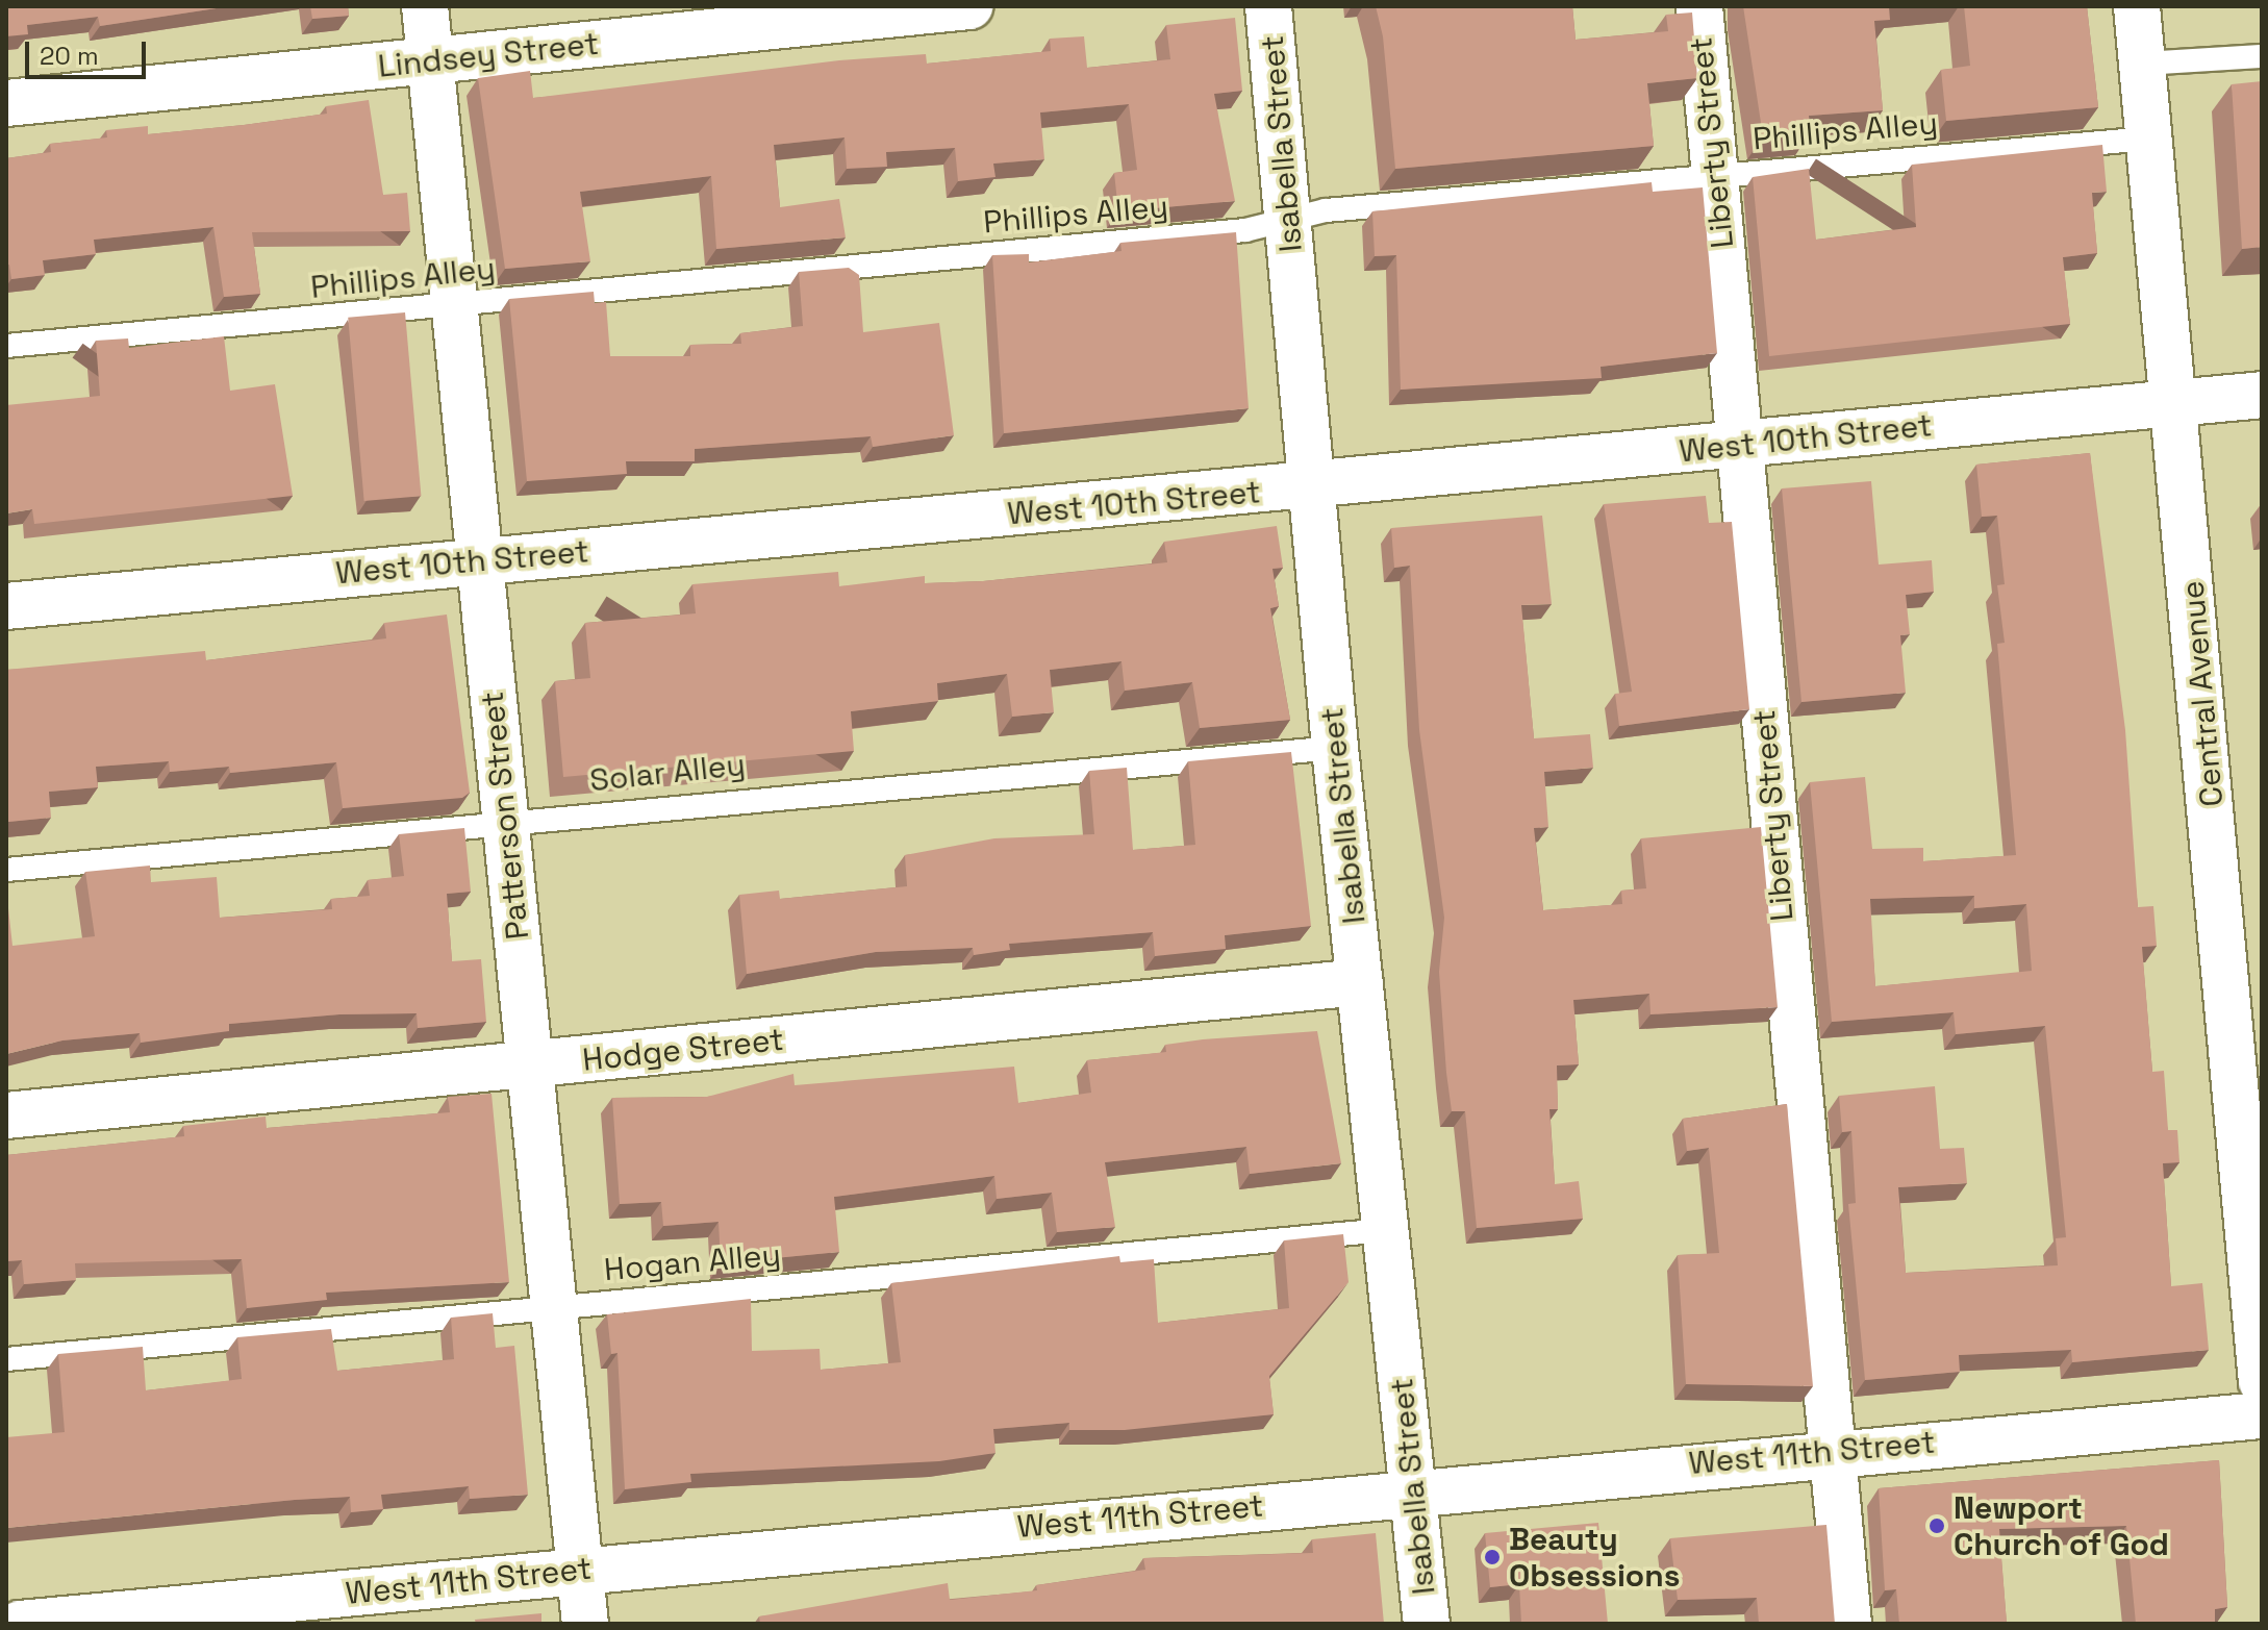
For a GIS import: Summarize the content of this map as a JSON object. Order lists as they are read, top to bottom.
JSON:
{
  "streets": {
    "street": [
      "Lindsey Street",
      "Liberty Street",
      "Isabella Street",
      "West 10th Street",
      "Central Avenue",
      "Patterson Street",
      "Hodge Street",
      "West 11th Street"
    ],
    "lane": ["Phillips Alley", "Solar Alley", "Hogan Alley"]
  },
  "crossings": [
    ["Lindsey Street", "Patterson Street"],
    ["Phillips Alley", "Liberty Street"],
    ["Phillips Alley", "Isabella Street"],
    ["Phillips Alley", "Central Avenue"],
    ["Phillips Alley", "Patterson Street"],
    ["Liberty Street", "West 10th Street"],
    ["Liberty Street", "West 11th Street"],
    ["Isabella Street", "West 10th Street"],
    ["Isabella Street", "Solar Alley"],
    ["Isabella Street", "Hodge Street"],
    ["Isabella Street", "Hogan Alley"],
    ["Isabella Street", "West 11th Street"],
    ["West 10th Street", "Central Avenue"],
    ["West 10th Street", "Patterson Street"],
    ["Solar Alley", "Patterson Street"],
    ["Patterson Street", "Hodge Street"],
    ["Patterson Street", "Hogan Alley"],
    ["Patterson Street", "West 11th Street"]
  ],
  "places": ["Newport Church of God", "Beauty Obsessions"],
  "scale_bar": "20 m"
}
